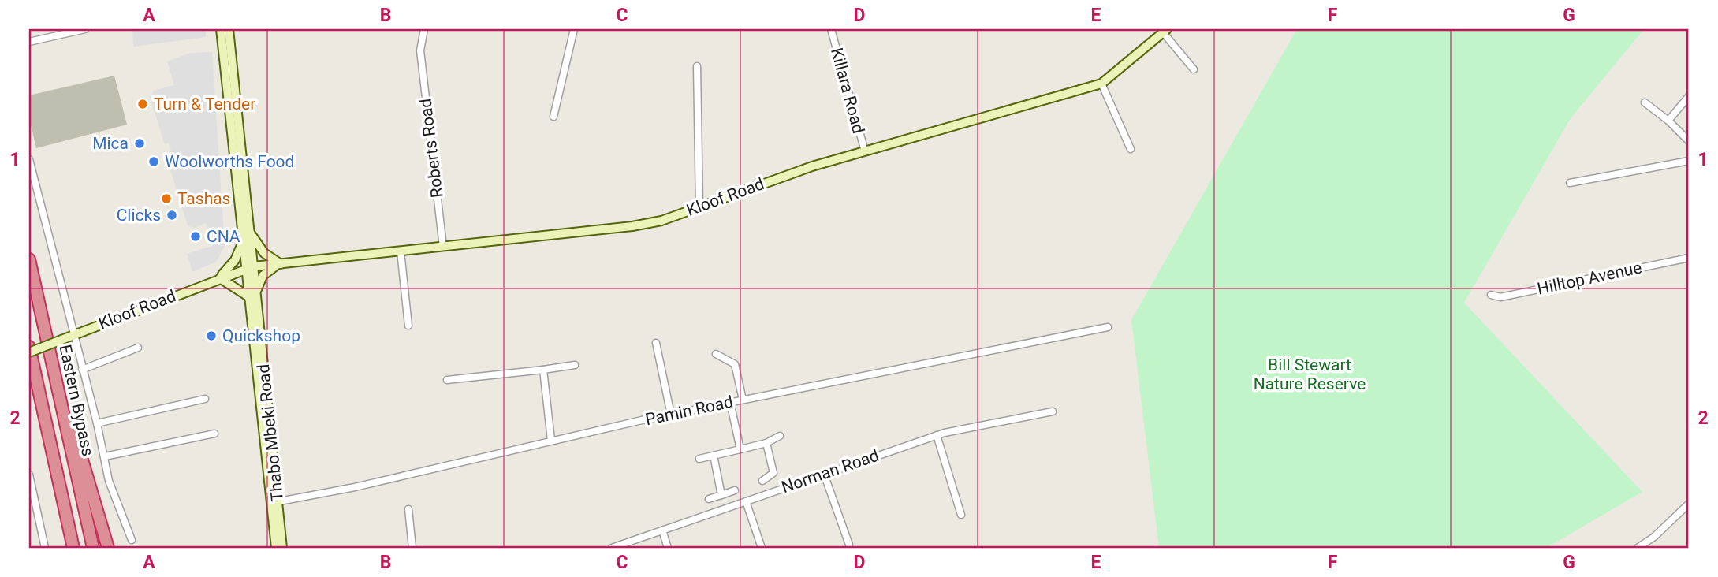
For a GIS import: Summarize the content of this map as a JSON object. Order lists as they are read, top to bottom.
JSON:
{
  "streets": {
    "highway": ["Eastern Bypass"],
    "main road": ["Kloof Road", "Thabo Mbeki Road"],
    "street": [
      "Killara Road",
      "Roberts Road",
      "Hilltop Avenue",
      "Pamin Road",
      "Norman Road"
    ]
  },
  "crossings": [
    ["Killara Road", "Kloof Road"],
    ["Roberts Road", "Kloof Road"],
    ["Kloof Road", "Thabo Mbeki Road"],
    ["Pamin Road", "Thabo Mbeki Road"]
  ],
  "parks": ["Bill Stewart Nature Reserve"],
  "places": [
    "Turn & Tender",
    "Mica",
    "Woolworths Food",
    "Tashas",
    "Clicks",
    "CNA",
    "Quickshop"
  ],
  "grid": {
    "columns": [
      "A",
      "B",
      "C",
      "D",
      "E",
      "F",
      "G"
    ],
    "rows": ["1", "2"]
  }
}
